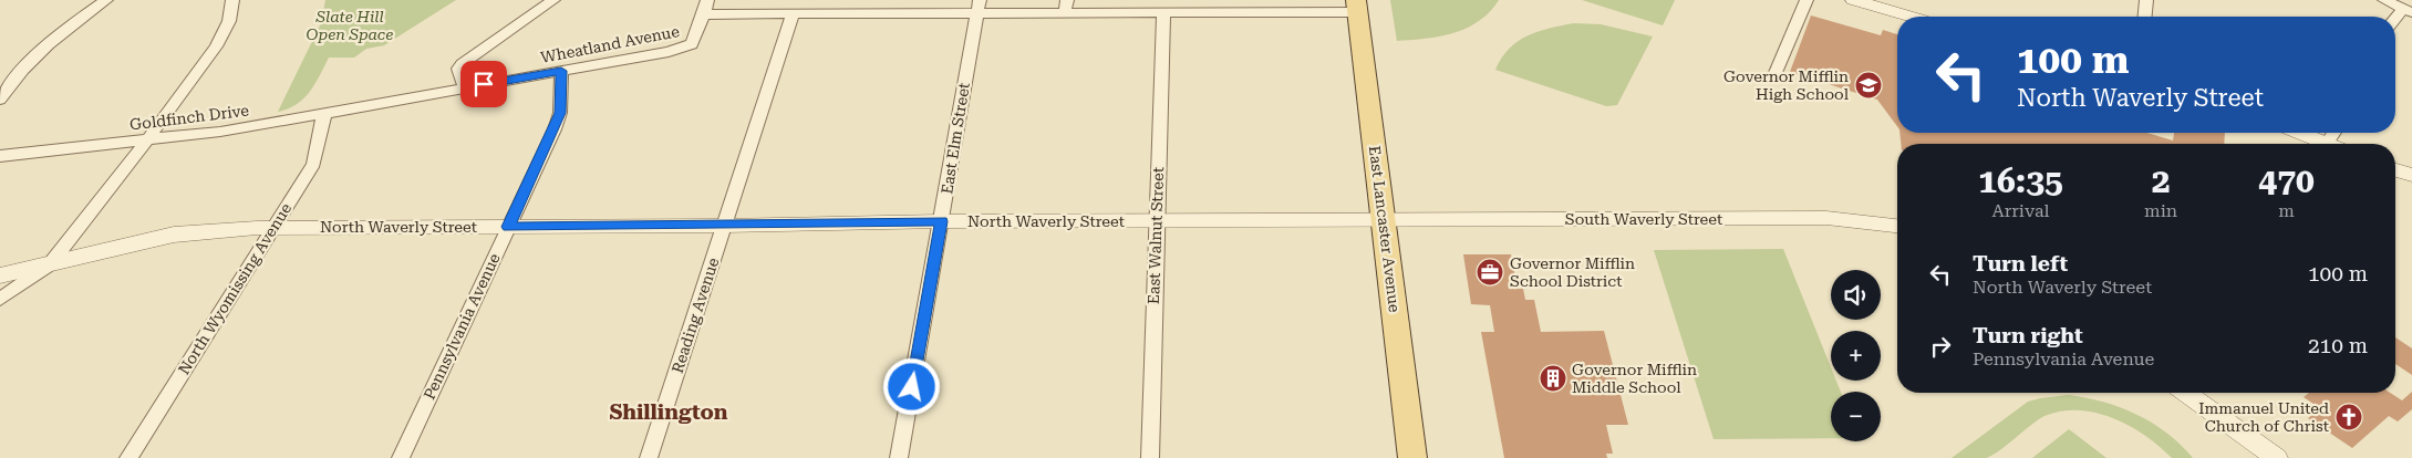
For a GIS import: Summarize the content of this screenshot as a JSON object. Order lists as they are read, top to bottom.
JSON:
{
  "streets": {
    "main road": ["East Lancaster Avenue"],
    "street": [
      "Wheatland Avenue",
      "Goldfinch Drive",
      "East Elm Street",
      "South Waverly Street",
      "North Waverly Street",
      "East Walnut Street",
      "North Wyomissing Avenue",
      "Reading Avenue",
      "Pennsylvania Avenue"
    ]
  },
  "crossings": [
    ["Wheatland Avenue", "Goldfinch Drive"],
    ["Wheatland Avenue", "Pennsylvania Avenue"],
    ["Goldfinch Drive", "North Wyomissing Avenue"],
    ["East Elm Street", "North Waverly Street"],
    ["South Waverly Street", "North Waverly Street"],
    ["South Waverly Street", "East Lancaster Avenue"],
    ["North Waverly Street", "East Lancaster Avenue"],
    ["North Waverly Street", "East Walnut Street"],
    ["North Waverly Street", "North Wyomissing Avenue"],
    ["North Waverly Street", "Reading Avenue"],
    ["North Waverly Street", "Pennsylvania Avenue"]
  ],
  "districts": ["Shillington"],
  "parks": ["Slate Hill Open Space"],
  "places": {
    "school or university": ["Governor Mifflin High School"],
    "office": ["Governor Mifflin School District"],
    "building": ["Governor Mifflin Middle School"],
    "church": ["Immanuel United Church of Christ"]
  },
  "page": {
    "turn": ["100 m", "North Waverly Street"],
    "eta": [
      "16:35",
      "Arrival",
      "2",
      "min",
      "470",
      "m"
    ],
    "list": [
      {
        "name": "Turn left",
        "note": "North Waverly Street",
        "value": "100 m"
      },
      {
        "name": "Turn right",
        "note": "Pennsylvania Avenue",
        "value": "210 m"
      }
    ],
    "map_buttons": ["+", "−"]
  }
}
